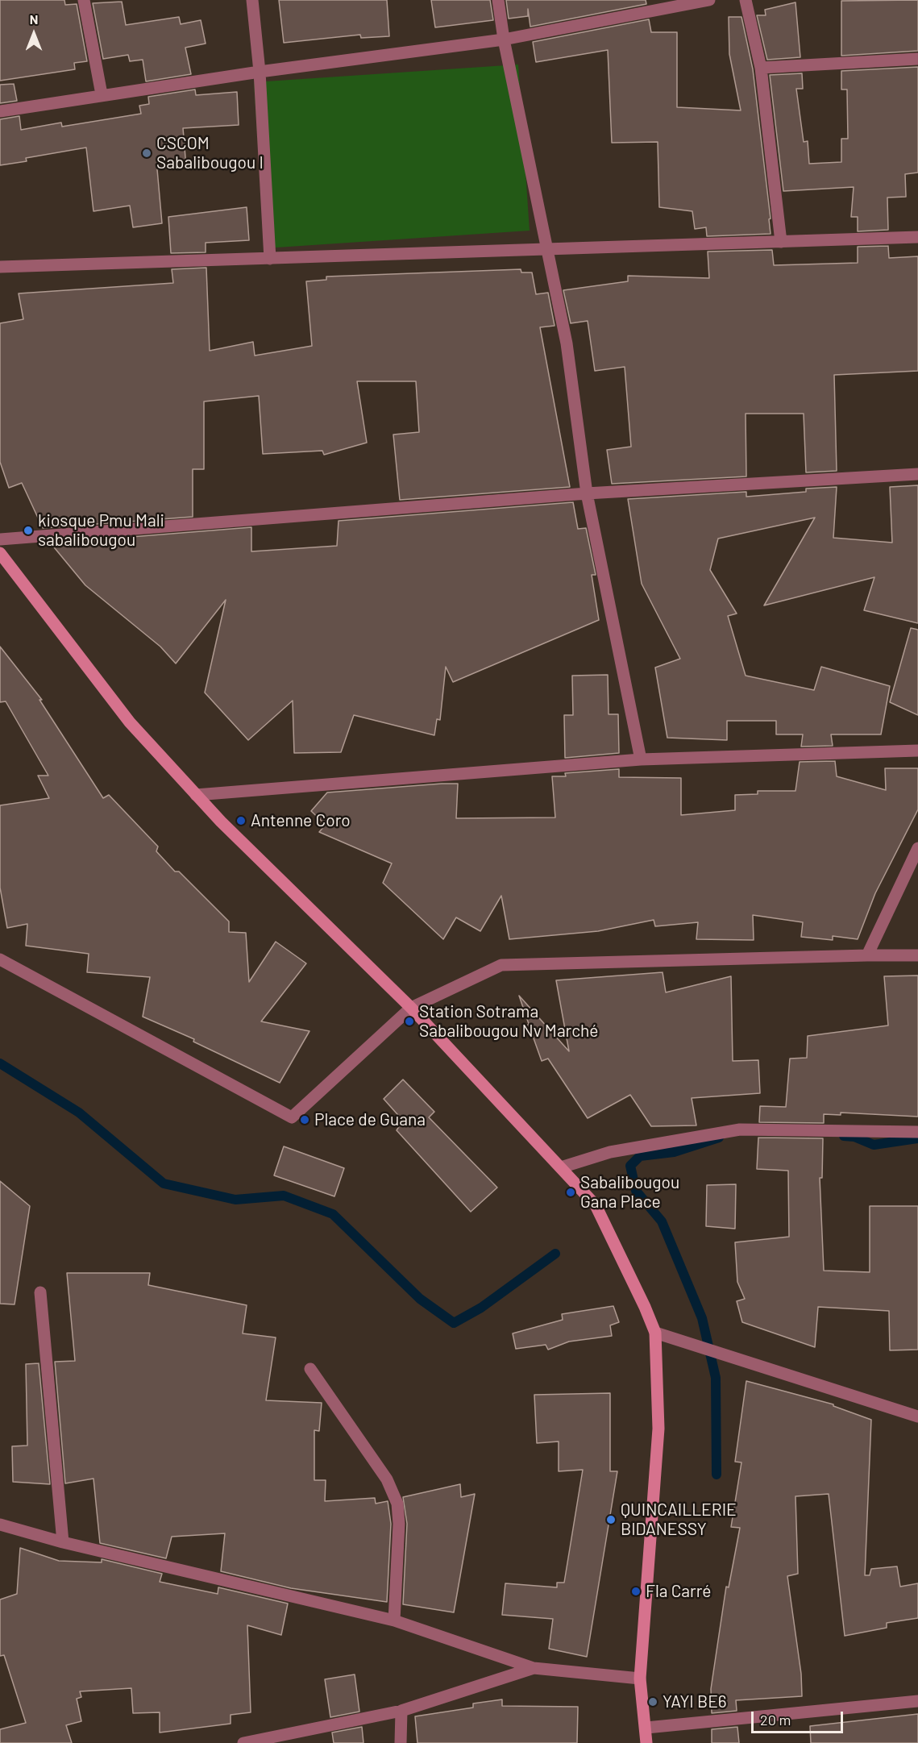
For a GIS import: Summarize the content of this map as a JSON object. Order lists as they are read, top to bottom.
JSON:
{
  "places": [
    "CSCOM Sabalibougou I",
    "kiosque Pmu Mali sabalibougou",
    "Antenne Coro",
    "Station Sotrama Sabalibougou Nv Marché",
    "Place de Guana",
    "Sabalibougou Gana Place",
    "QUINCAILLERIE BIDANESSY",
    "Fla Carré",
    "YAYI BE6"
  ],
  "scale_bar": "20 m",
  "north": "top"
}
